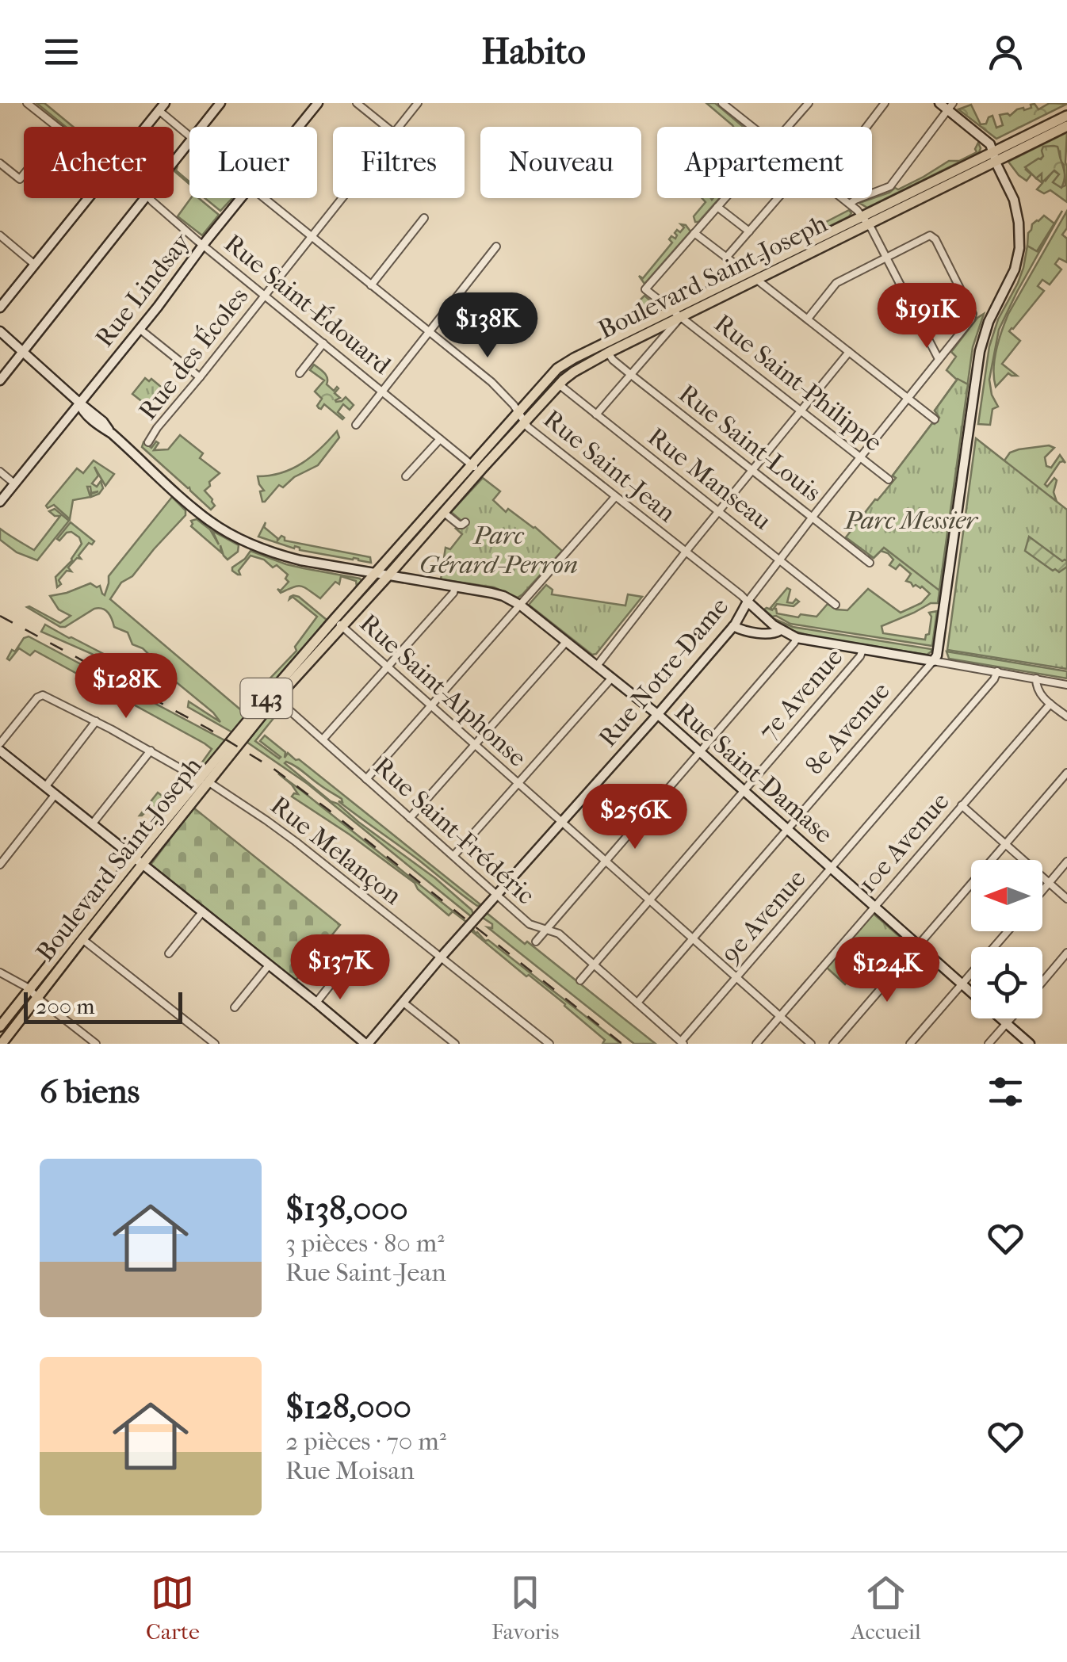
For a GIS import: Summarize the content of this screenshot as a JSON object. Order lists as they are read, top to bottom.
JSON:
{
  "streets": {
    "main road": ["Boulevard Saint-Joseph", "143"],
    "street": [
      "Rue Lindsay",
      "Rue Saint-Édouard",
      "Rue des Écoles",
      "Rue Saint-Philippe",
      "Rue Saint-Louis",
      "Rue Saint-Jean",
      "Rue Manseau",
      "Rue Notre-Dame",
      "Rue Saint-Alphonse",
      "7e Avenue",
      "8e Avenue",
      "Rue Saint-Damase",
      "Rue Saint-Frédéric",
      "10e Avenue",
      "Rue Melançon",
      "9e Avenue"
    ]
  },
  "crossings": [
    ["Boulevard Saint-Joseph", "Rue Saint-Édouard"],
    ["Boulevard Saint-Joseph", "Rue Saint-Philippe"],
    ["Boulevard Saint-Joseph", "Rue Saint-Louis"],
    ["Boulevard Saint-Joseph", "Rue Saint-Jean"],
    ["Boulevard Saint-Joseph", "Rue Manseau"],
    ["Boulevard Saint-Joseph", "Rue Saint-Alphonse"],
    ["Boulevard Saint-Joseph", "Rue Saint-Damase"],
    ["Boulevard Saint-Joseph", "Rue Saint-Frédéric"],
    ["Boulevard Saint-Joseph", "Rue Melançon"],
    ["Rue Lindsay", "Rue Saint-Édouard"],
    ["Rue Lindsay", "Rue Saint-Damase"],
    ["Rue Saint-Édouard", "Rue des Écoles"],
    ["Rue des Écoles", "Rue Saint-Jean"],
    ["Rue Saint-Philippe", "Rue Notre-Dame"],
    ["Rue Saint-Louis", "Rue Notre-Dame"],
    ["Rue Saint-Jean", "Rue Notre-Dame"],
    ["Rue Saint-Jean", "7e Avenue"],
    ["Rue Saint-Jean", "8e Avenue"],
    ["Rue Saint-Jean", "9e Avenue"],
    ["Rue Manseau", "Rue Notre-Dame"],
    ["Rue Notre-Dame", "Rue Saint-Alphonse"],
    ["Rue Notre-Dame", "Rue Saint-Damase"],
    ["Rue Notre-Dame", "Rue Saint-Frédéric"],
    ["Rue Notre-Dame", "Rue Melançon"],
    ["Rue Saint-Alphonse", "7e Avenue"],
    ["Rue Saint-Alphonse", "8e Avenue"],
    ["Rue Saint-Alphonse", "10e Avenue"],
    ["Rue Saint-Alphonse", "9e Avenue"],
    ["7e Avenue", "Rue Saint-Damase"],
    ["7e Avenue", "Rue Saint-Frédéric"],
    ["8e Avenue", "Rue Saint-Damase"],
    ["8e Avenue", "Rue Saint-Frédéric"],
    ["Rue Saint-Damase", "10e Avenue"],
    ["Rue Saint-Damase", "9e Avenue"],
    ["Rue Saint-Frédéric", "9e Avenue"]
  ],
  "parks": ["Parc Messier", "Parc Gérard-Perron"],
  "scale_bar": "200 m",
  "north": "left",
  "page": {
    "header": "Habito",
    "chip": [
      "Acheter",
      "Louer",
      "Filtres",
      "Nouveau",
      "Appartement"
    ],
    "price": [
      "$191K",
      "$138K",
      "$128K",
      "$256K",
      "$137K",
      "$124K"
    ],
    "scale": "200 m",
    "heading": "6 biens",
    "list": [
      {
        "name": "$138,000",
        "note": "3 pièces · 80 m² · Rue Saint-Jean"
      },
      {
        "name": "$128,000",
        "note": "2 pièces · 70 m² · Rue Moisan"
      }
    ],
    "tabs": ["Carte", "Favoris", "Accueil"]
  }
}
